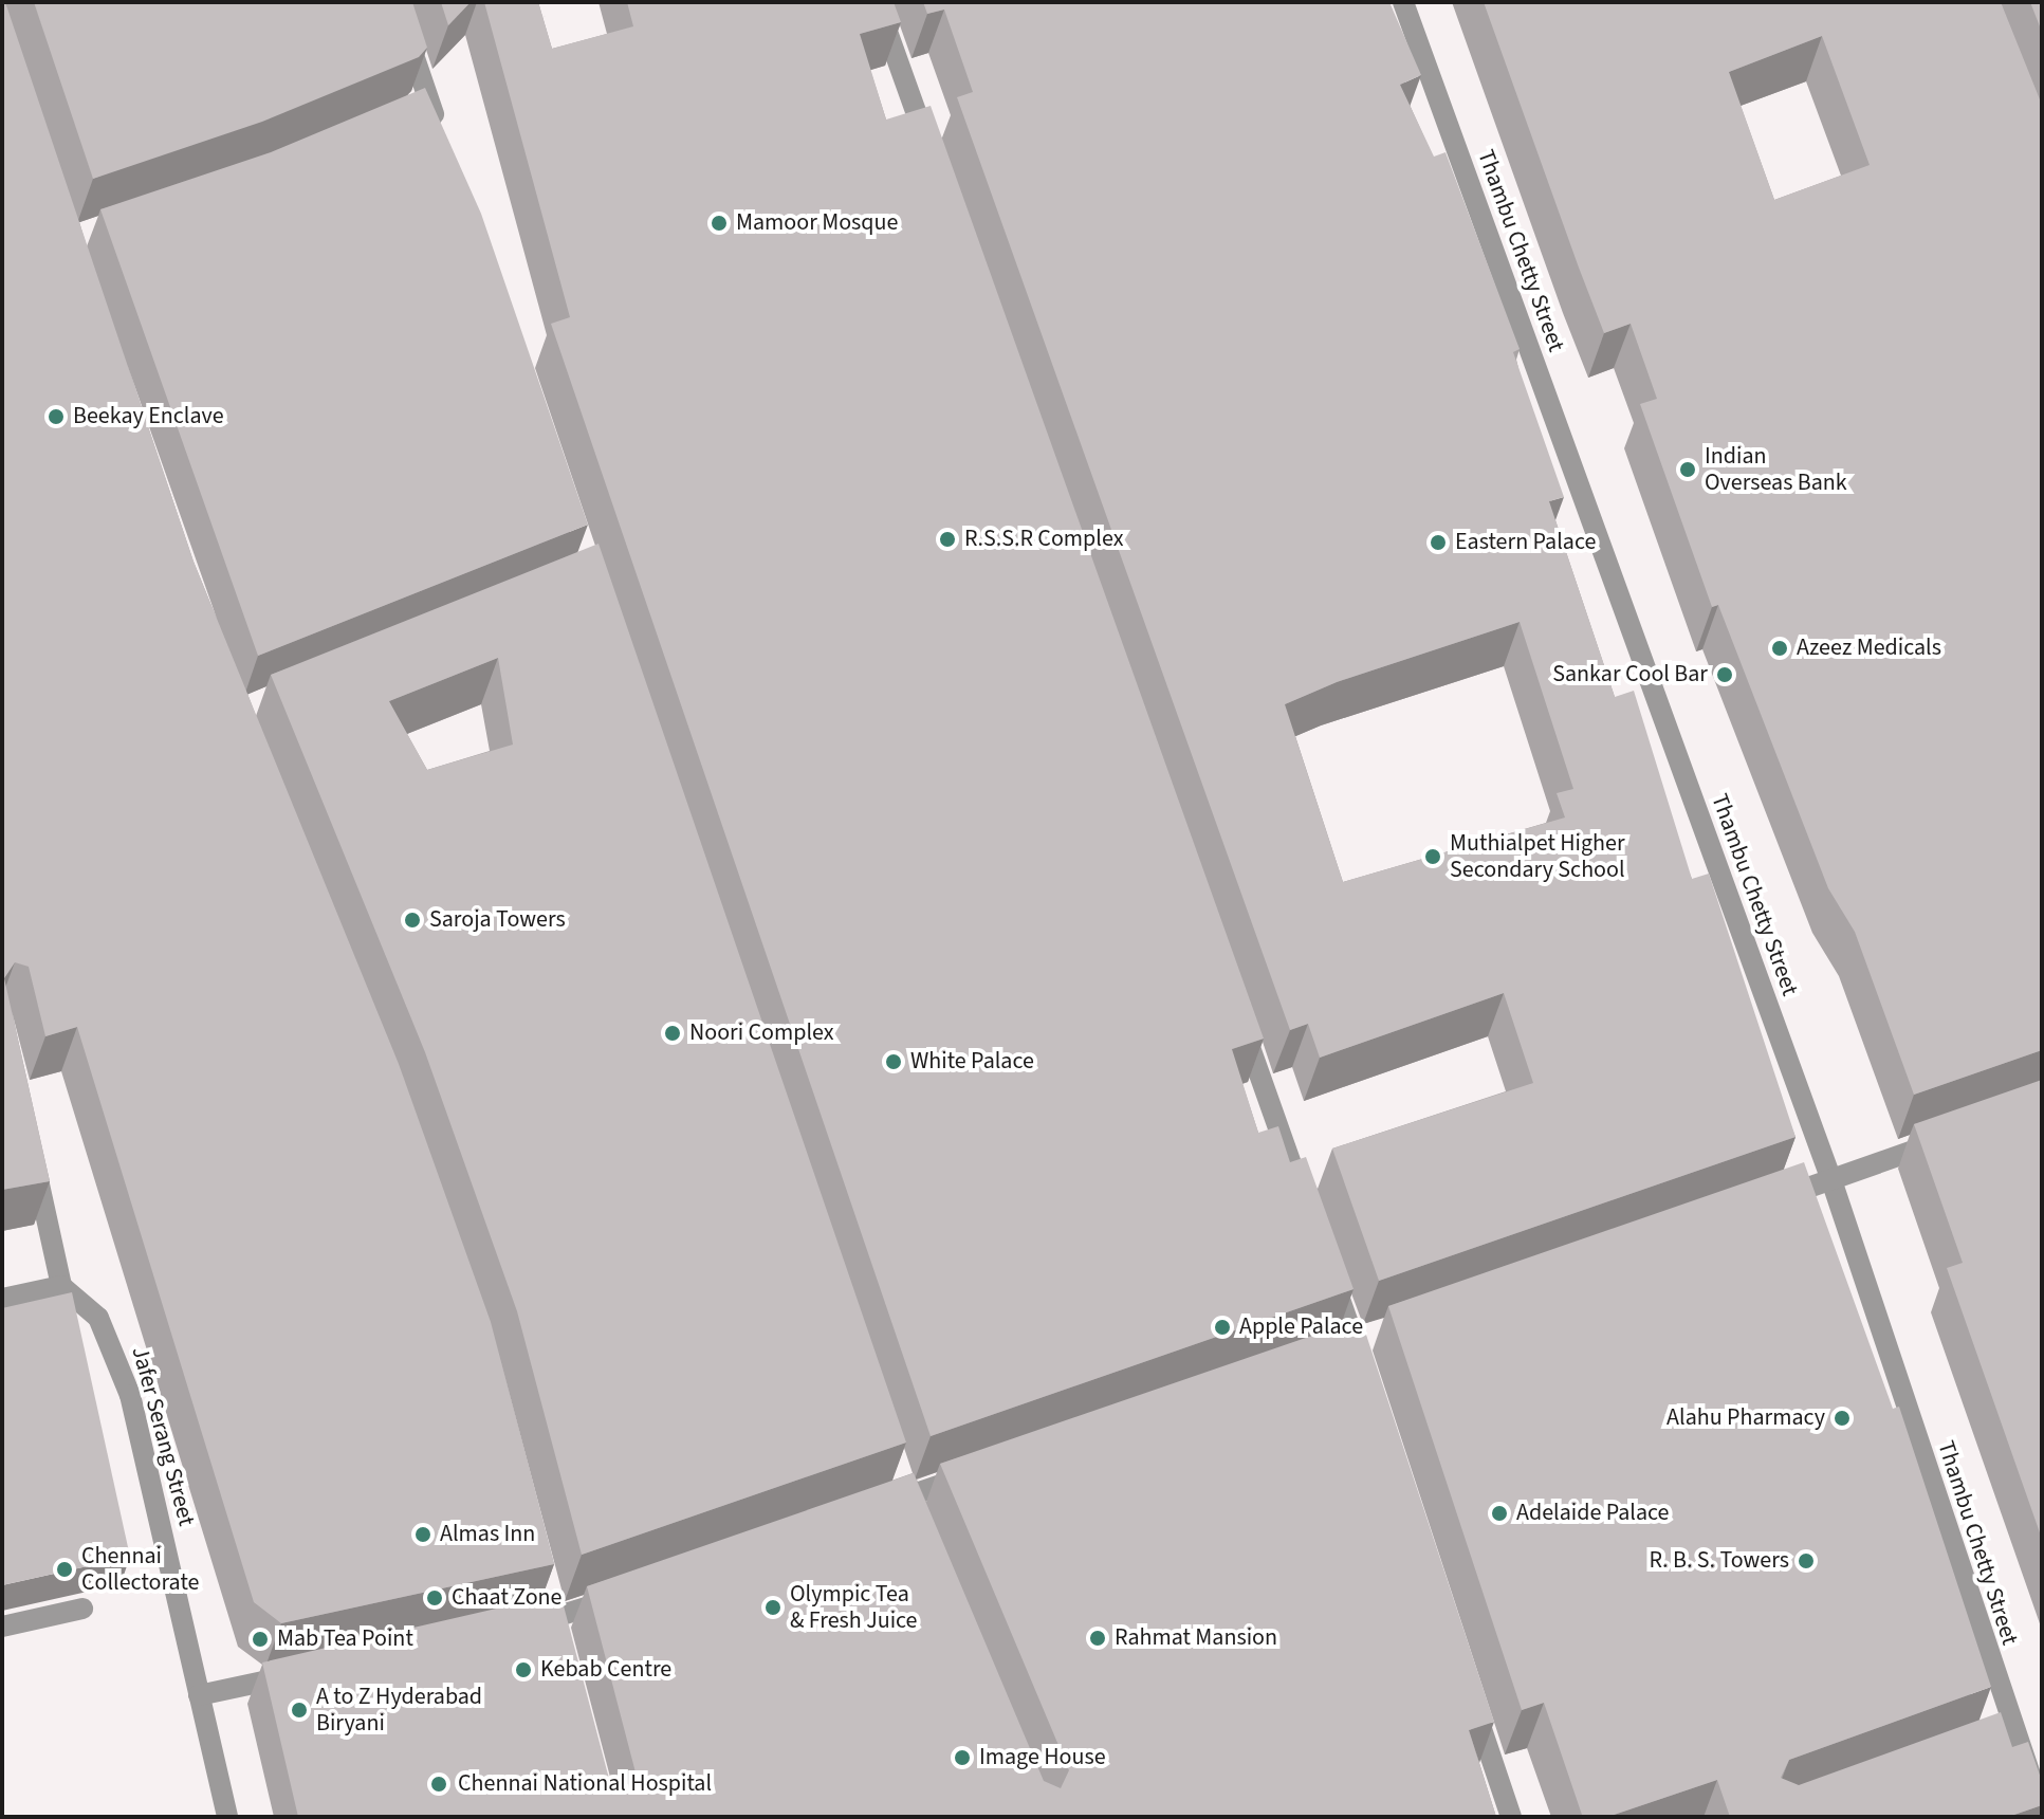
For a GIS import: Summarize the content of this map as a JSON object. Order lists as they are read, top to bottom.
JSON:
{
  "streets": {
    "street": ["Thambu Chetty Street", "Jafer Serang Street"]
  },
  "places": [
    "Mamoor Mosque",
    "Beekay Enclave",
    "Indian Overseas Bank",
    "R.S.S.R Complex",
    "Eastern Palace",
    "Azeez Medicals",
    "Sankar Cool Bar",
    "Muthialpet Higher Secondary School",
    "Saroja Towers",
    "Noori Complex",
    "White Palace",
    "Apple Palace",
    "Alahu Pharmacy",
    "Adelaide Palace",
    "Almas Inn",
    "R. B. S. Towers",
    "Chennai Collectorate",
    "Chaat Zone",
    "Olympic Tea & Fresh Juice",
    "Rahmat Mansion",
    "Mab Tea Point",
    "Kebab Centre",
    "A to Z Hyderabad Biryani",
    "Image House",
    "Chennai National Hospital"
  ]
}
